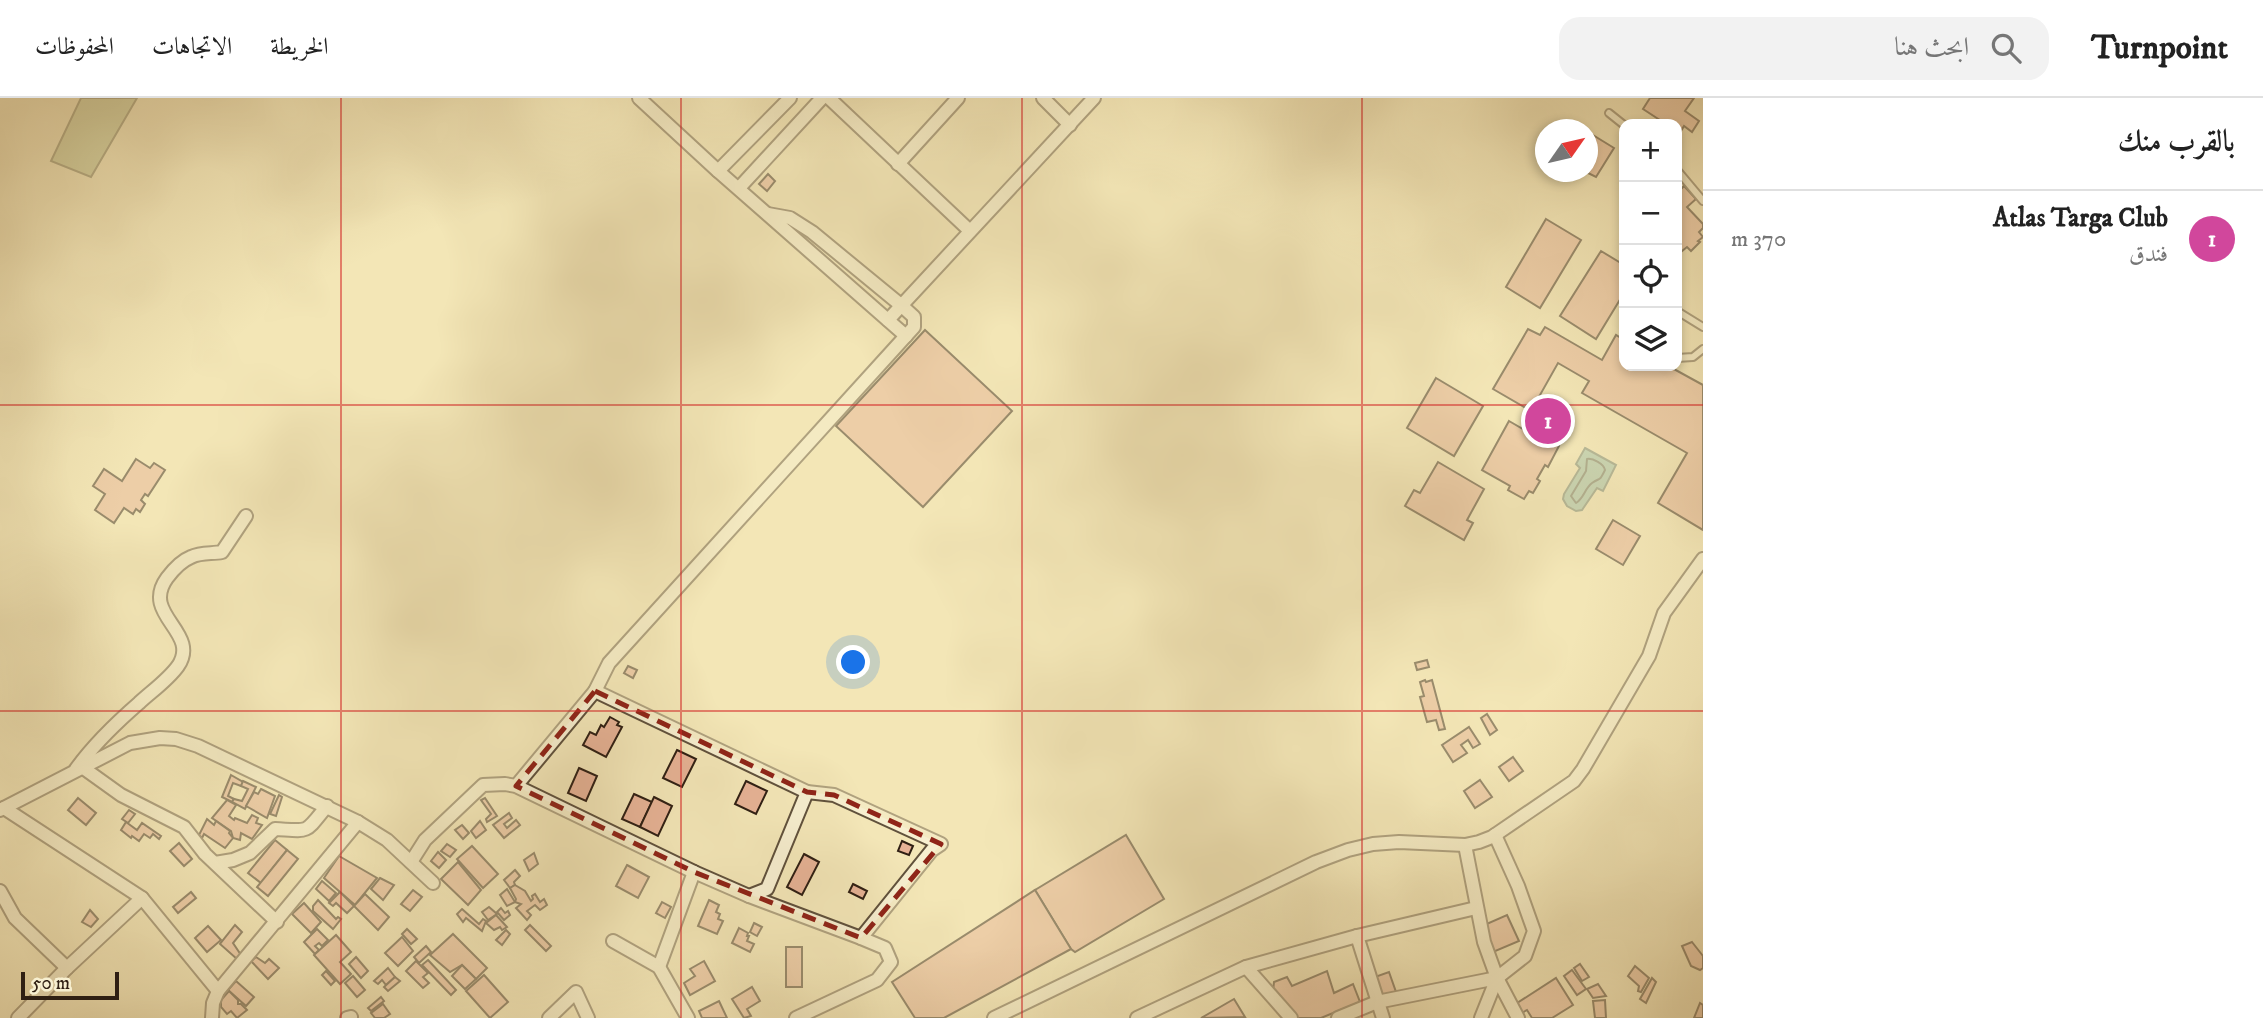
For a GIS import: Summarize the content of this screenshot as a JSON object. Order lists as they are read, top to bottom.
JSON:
{
  "scale_bar": "50 m",
  "north": "top right",
  "page": {
    "header": "Turnpoint",
    "search": "ابحث هنا",
    "nav": ["الخريطة", "الاتجاهات", "المحفوظات"],
    "heading": "بالقرب منك",
    "map_buttons": ["+", "−"],
    "list": [
      {
        "mark": "1",
        "name": "Atlas Targa Club",
        "note": "فندق",
        "value": "370 m"
      }
    ],
    "pins": "1",
    "scale": "50 m"
  }
}
